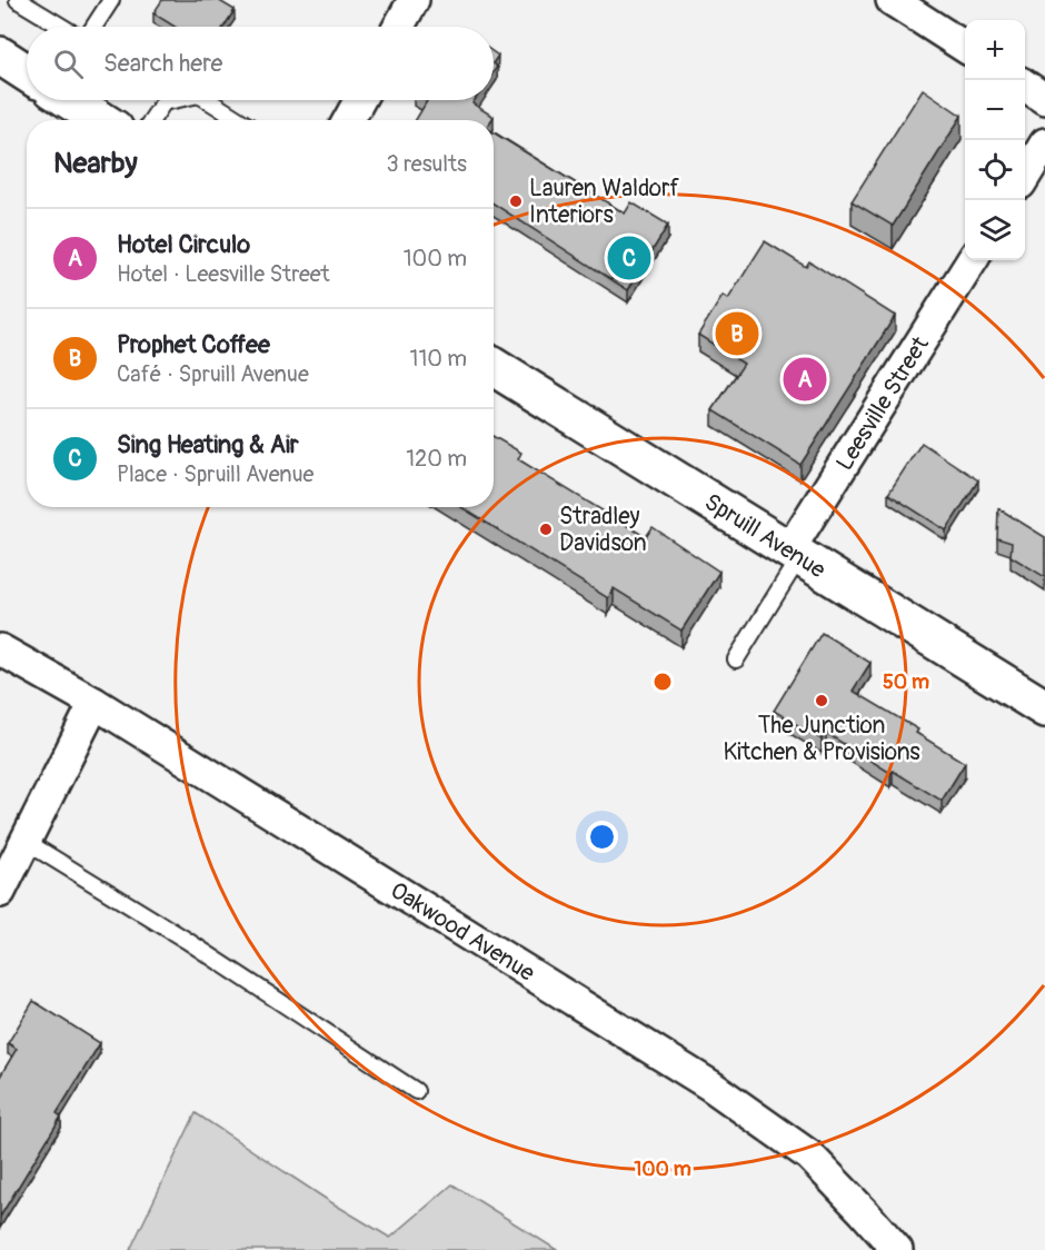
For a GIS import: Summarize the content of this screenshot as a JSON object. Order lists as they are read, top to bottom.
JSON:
{
  "streets": {
    "street": ["Leesville Street", "Spruill Avenue", "Oakwood Avenue"]
  },
  "crossings": [
    ["Leesville Street", "Spruill Avenue"]
  ],
  "places": ["Lauren Waldorf Interiors", "Stradley Davidson", "The Junction Kitchen & Provisions"],
  "page": {
    "map_buttons": ["+", "−"],
    "search": "Search here",
    "heading": ["Nearby", "3 results"],
    "list": [
      {
        "mark": "A",
        "name": "Hotel Circulo",
        "note": "Hotel · Leesville Street",
        "value": "100 m"
      },
      {
        "mark": "B",
        "name": "Prophet Coffee",
        "note": "Café · Spruill Avenue",
        "value": "110 m"
      },
      {
        "mark": "C",
        "name": "Sing Heating & Air",
        "note": "Place · Spruill Avenue",
        "value": "120 m"
      }
    ],
    "pins": ["C", "B", "A"]
  },
  "rings": ["50 m", "100 m"]
}
